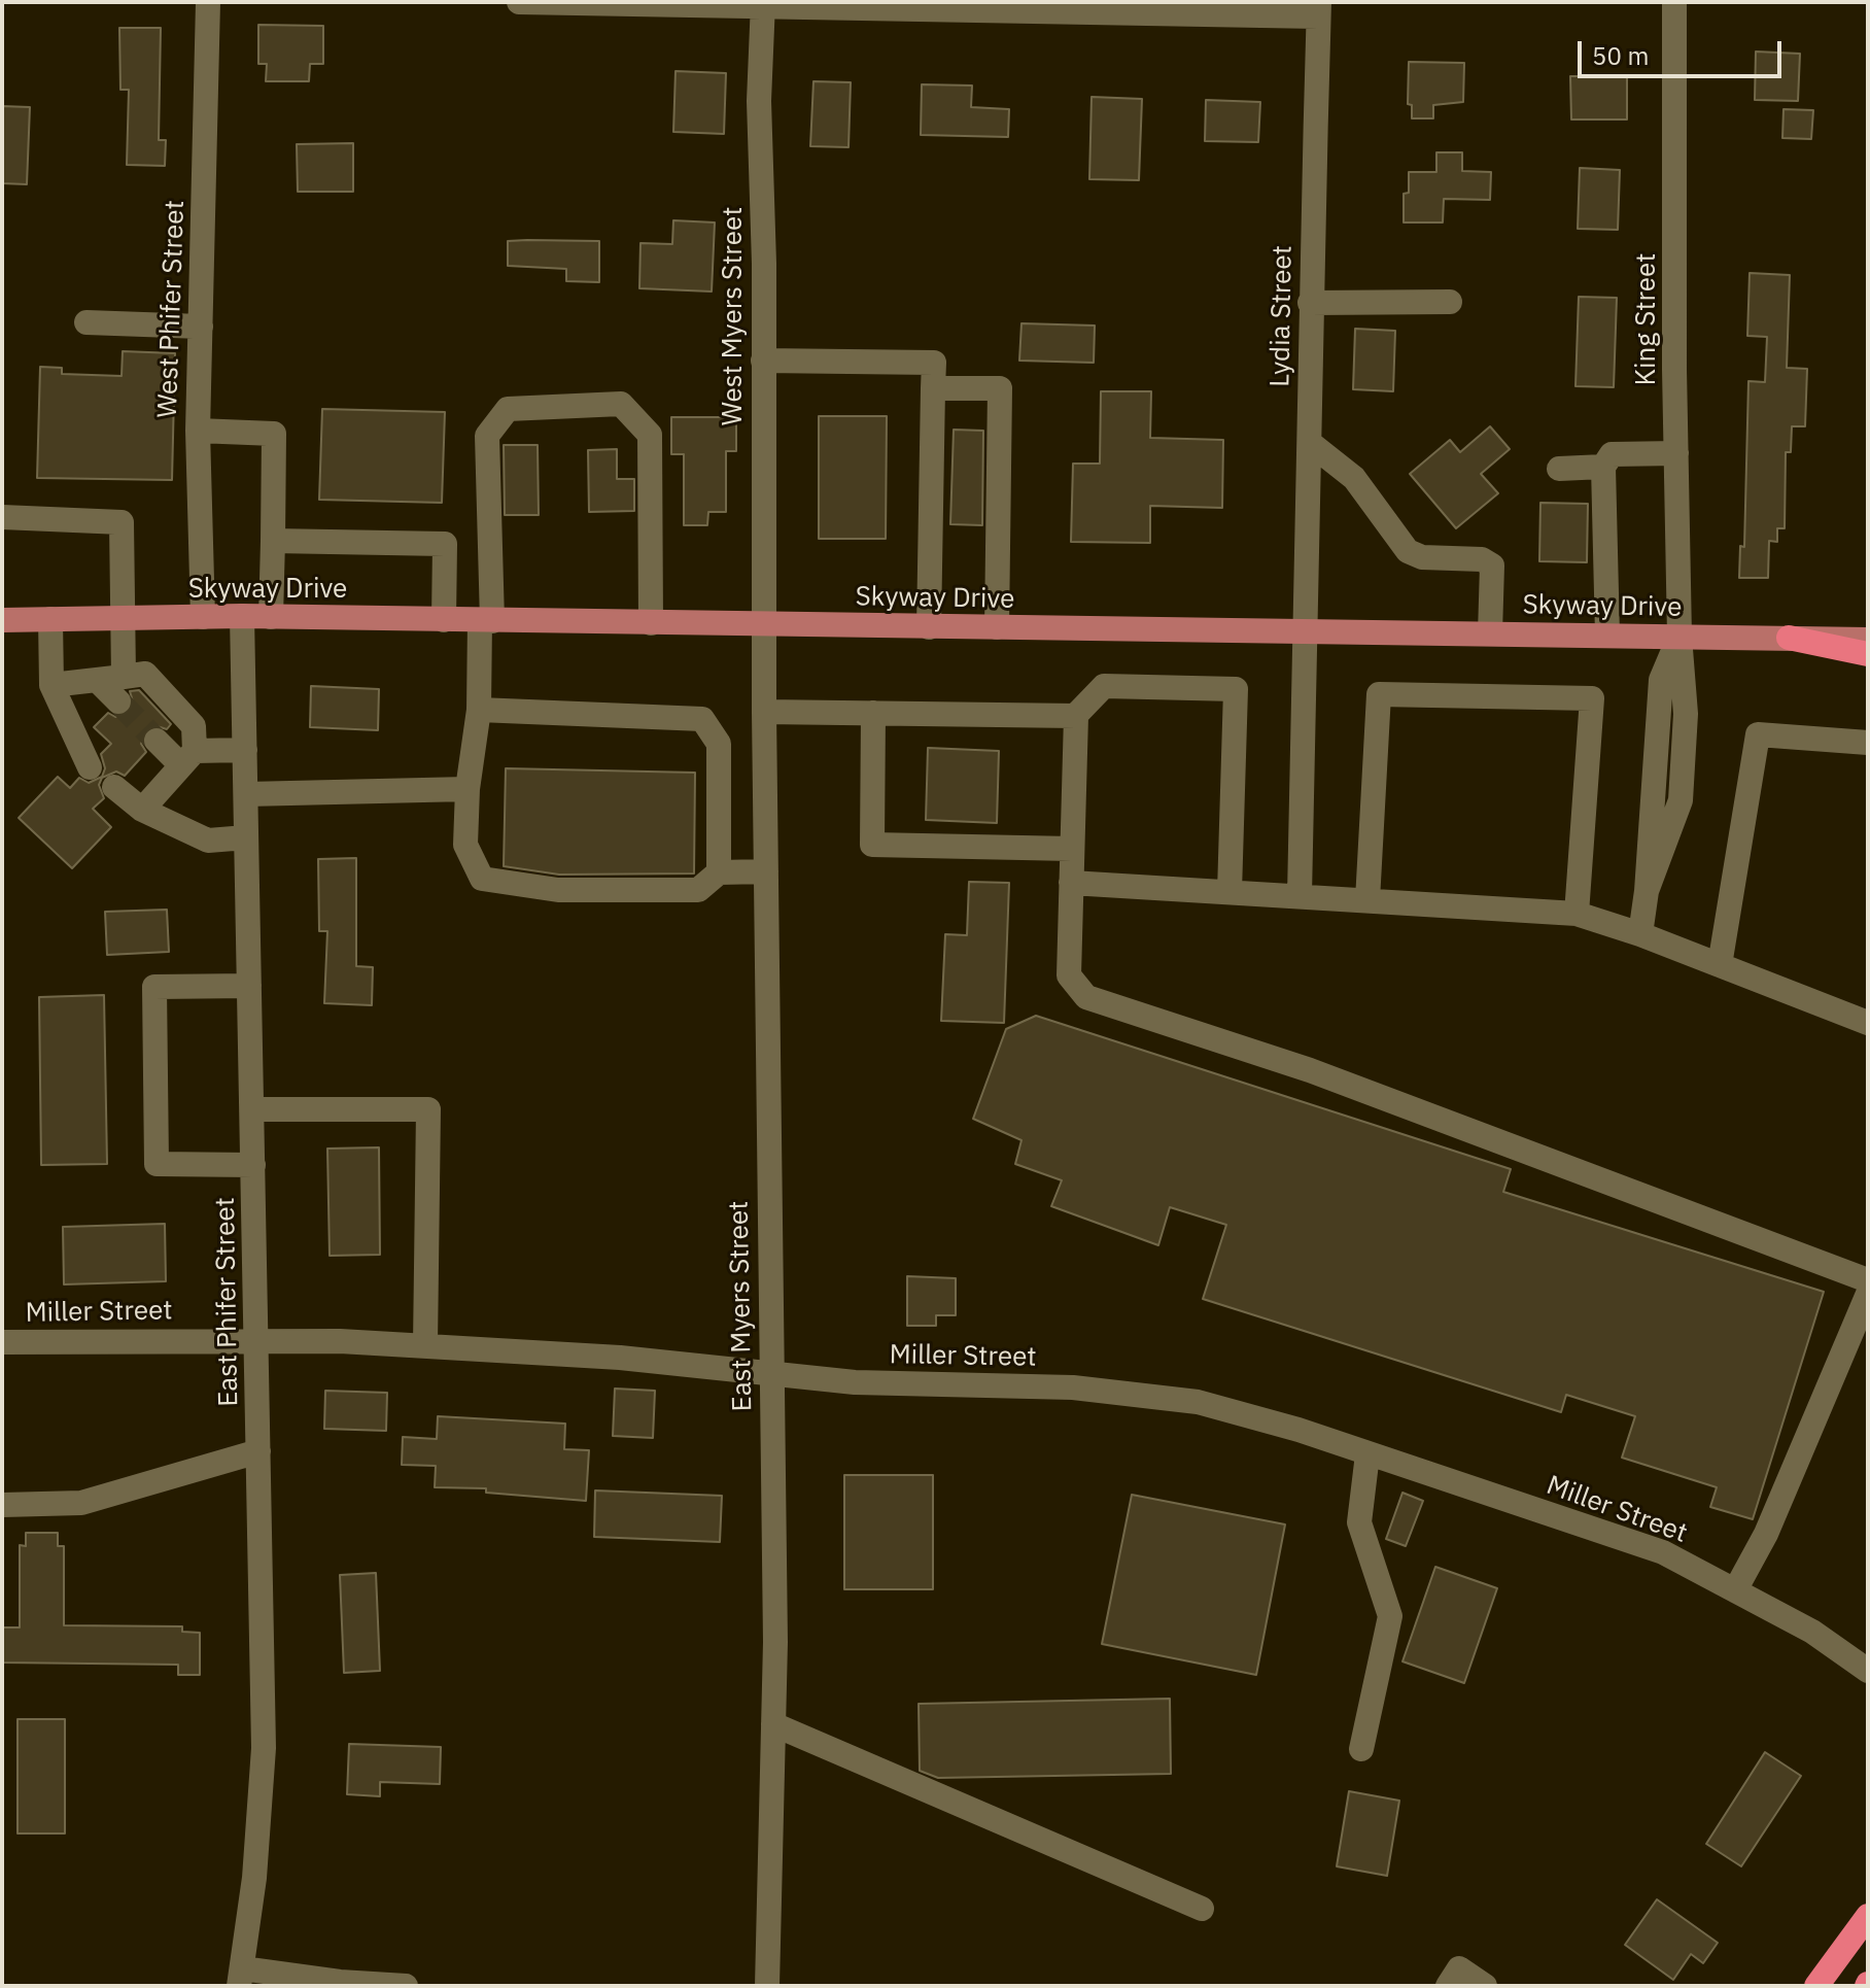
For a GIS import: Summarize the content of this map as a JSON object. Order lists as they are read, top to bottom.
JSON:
{
  "streets": {
    "main road": ["Skyway Drive"],
    "street": [
      "West Phifer Street",
      "West Myers Street",
      "Lydia Street",
      "King Street",
      "East Phifer Street",
      "East Myers Street",
      "Miller Street"
    ]
  },
  "crossings": [
    ["West Phifer Street", "Skyway Drive"],
    ["West Myers Street", "Skyway Drive"],
    ["West Myers Street", "East Myers Street"],
    ["Lydia Street", "Skyway Drive"],
    ["King Street", "Skyway Drive"],
    ["Skyway Drive", "East Phifer Street"],
    ["Skyway Drive", "East Myers Street"],
    ["East Phifer Street", "Miller Street"],
    ["East Myers Street", "Miller Street"]
  ],
  "scale_bar": "50 m"
}
